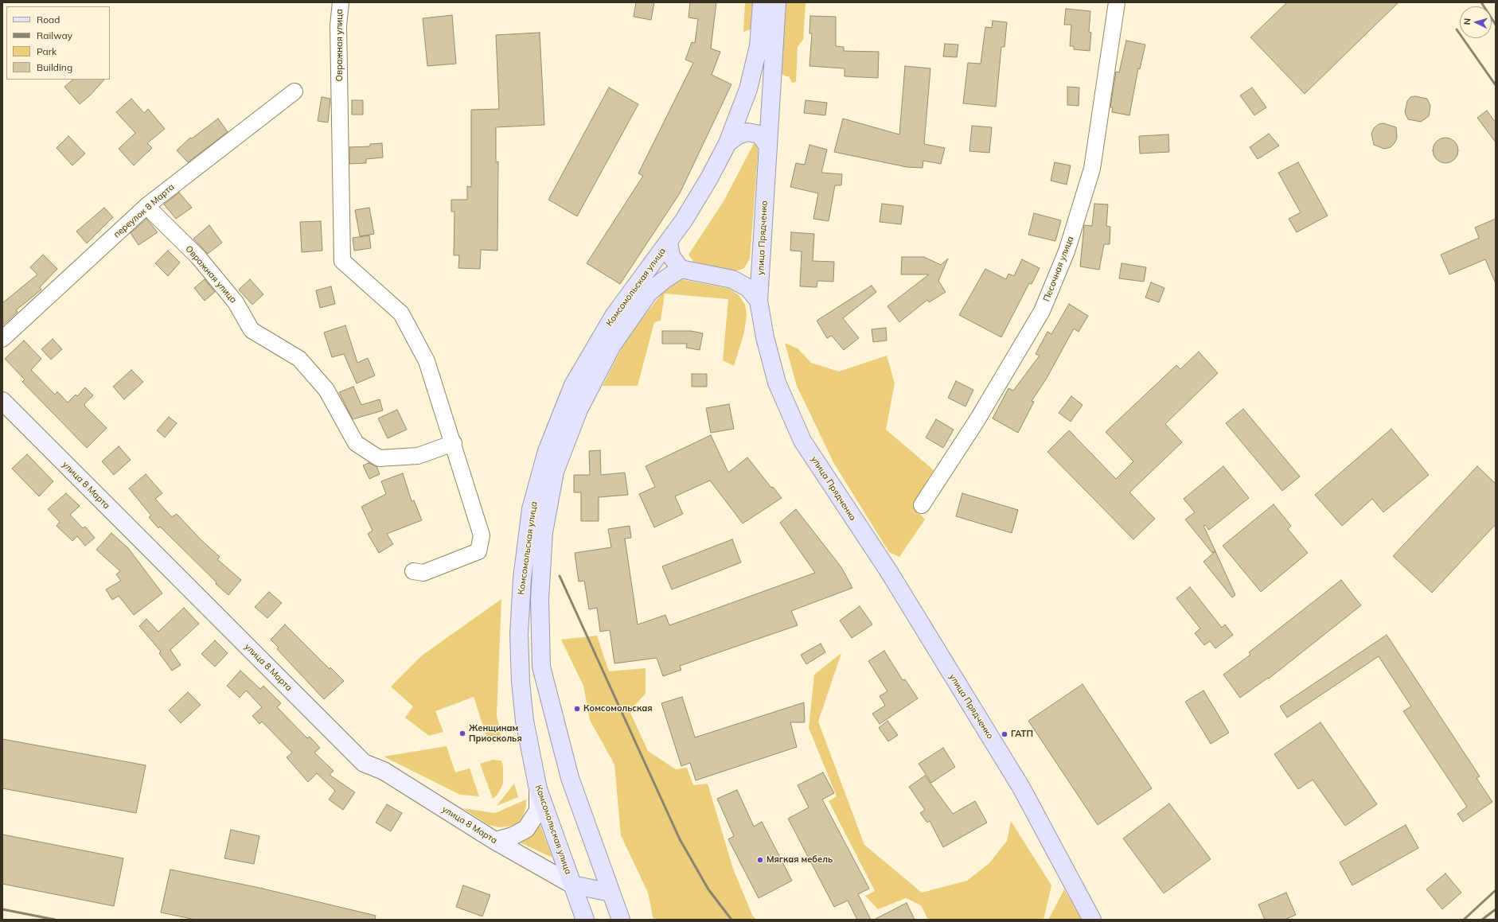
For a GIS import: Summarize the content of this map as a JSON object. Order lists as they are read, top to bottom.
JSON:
{
  "streets": {
    "main road": ["улица Прядченко", "Комсомольская улица", "улица 8 Марта"],
    "street": ["Овражная улица", "переулок 8 Марта", "Песочная улица"]
  },
  "crossings": [
    ["Овражная улица", "переулок 8 Марта"],
    ["Комсомольская улица", "улица 8 Марта"]
  ],
  "places": [
    "Комсомольская",
    "Женщинам Приосколья",
    "ГАТП",
    "Мягкая мебель"
  ],
  "legend": [
    "Road",
    "Railway",
    "Park",
    "Building"
  ],
  "north": "left"
}
